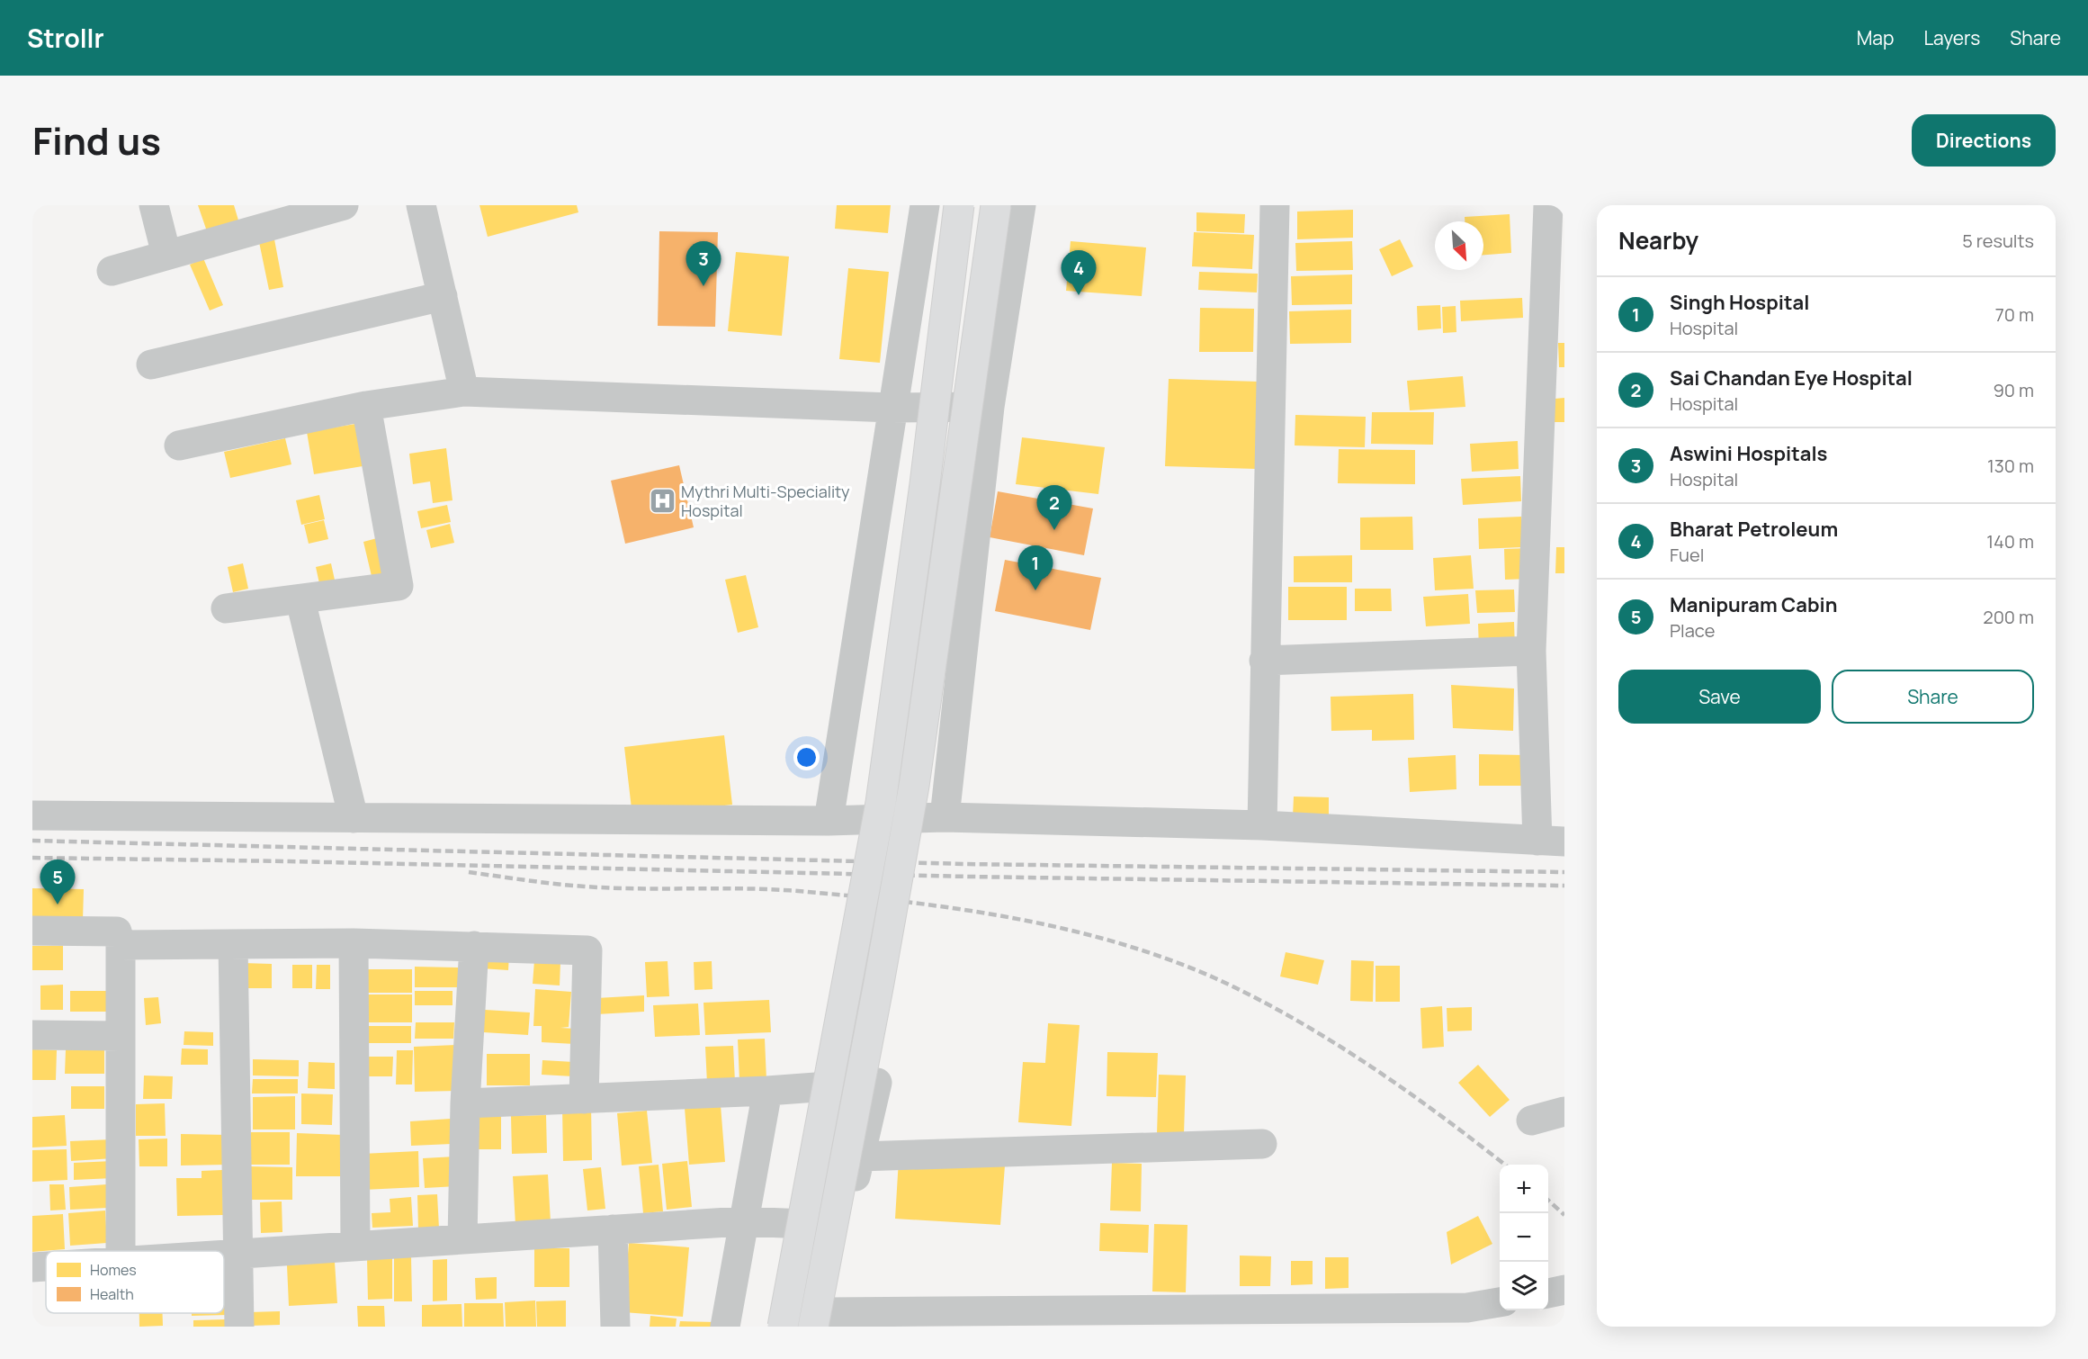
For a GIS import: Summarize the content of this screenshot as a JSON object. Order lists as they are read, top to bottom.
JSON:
{
  "places": {
    "hospital": ["Mythri Multi-Speciality Hospital"]
  },
  "legend": ["Homes", "Health"],
  "north": "bottom right",
  "page": {
    "header": "Strollr",
    "nav": ["Map", "Layers", "Share"],
    "title": "Find us",
    "buttons": [
      "Directions",
      ["Save", "Share"]
    ],
    "heading": ["Nearby", "5 results"],
    "pins": [
      "3",
      "4",
      "2",
      "1",
      "5"
    ],
    "list": [
      {
        "mark": "1",
        "name": "Singh Hospital",
        "note": "Hospital",
        "value": "70 m"
      },
      {
        "mark": "2",
        "name": "Sai Chandan Eye Hospital",
        "note": "Hospital",
        "value": "90 m"
      },
      {
        "mark": "3",
        "name": "Aswini Hospitals",
        "note": "Hospital",
        "value": "130 m"
      },
      {
        "mark": "4",
        "name": "Bharat Petroleum",
        "note": "Fuel",
        "value": "140 m"
      },
      {
        "mark": "5",
        "name": "Manipuram Cabin",
        "note": "Place",
        "value": "200 m"
      }
    ],
    "map_buttons": ["+", "−"]
  }
}
